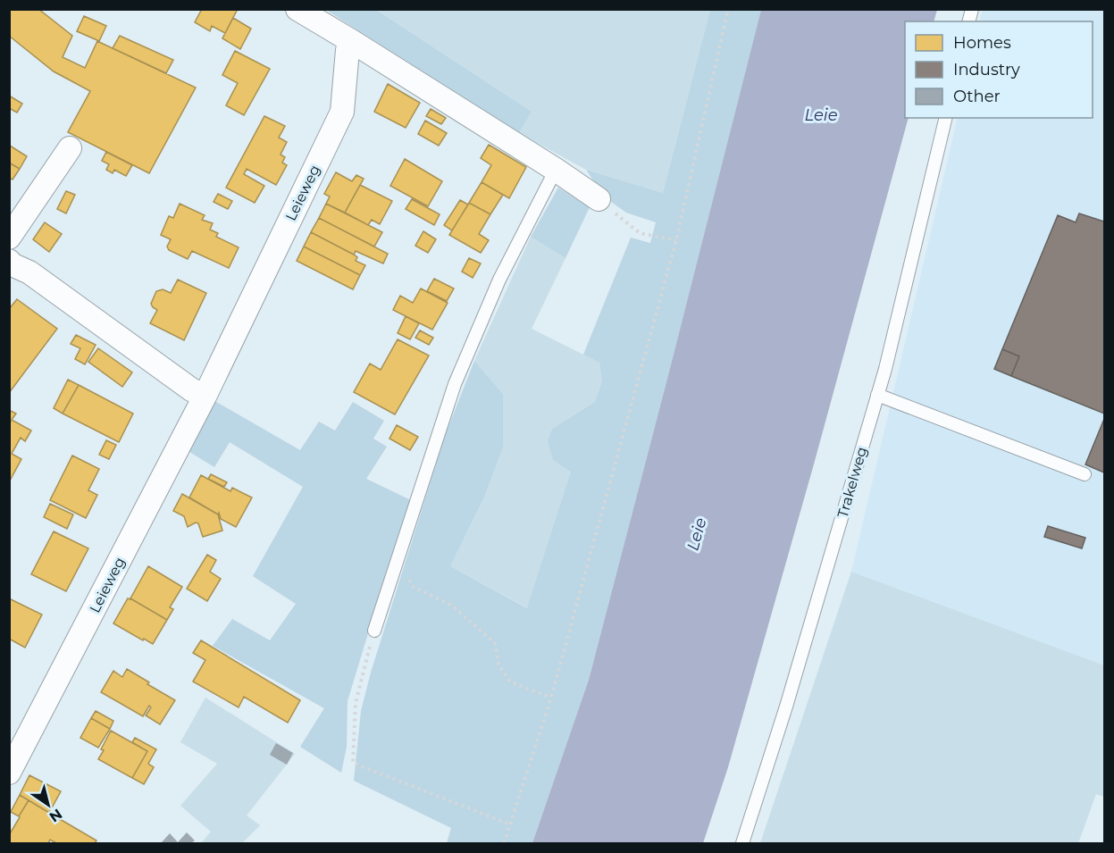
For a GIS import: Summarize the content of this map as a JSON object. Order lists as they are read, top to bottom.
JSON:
{
  "streets": {
    "street": ["Leieweg"],
    "lane": ["Trakelweg"]
  },
  "water": ["Leie"],
  "legend": ["Homes", "Industry", "Other"],
  "north": "bottom right"
}
